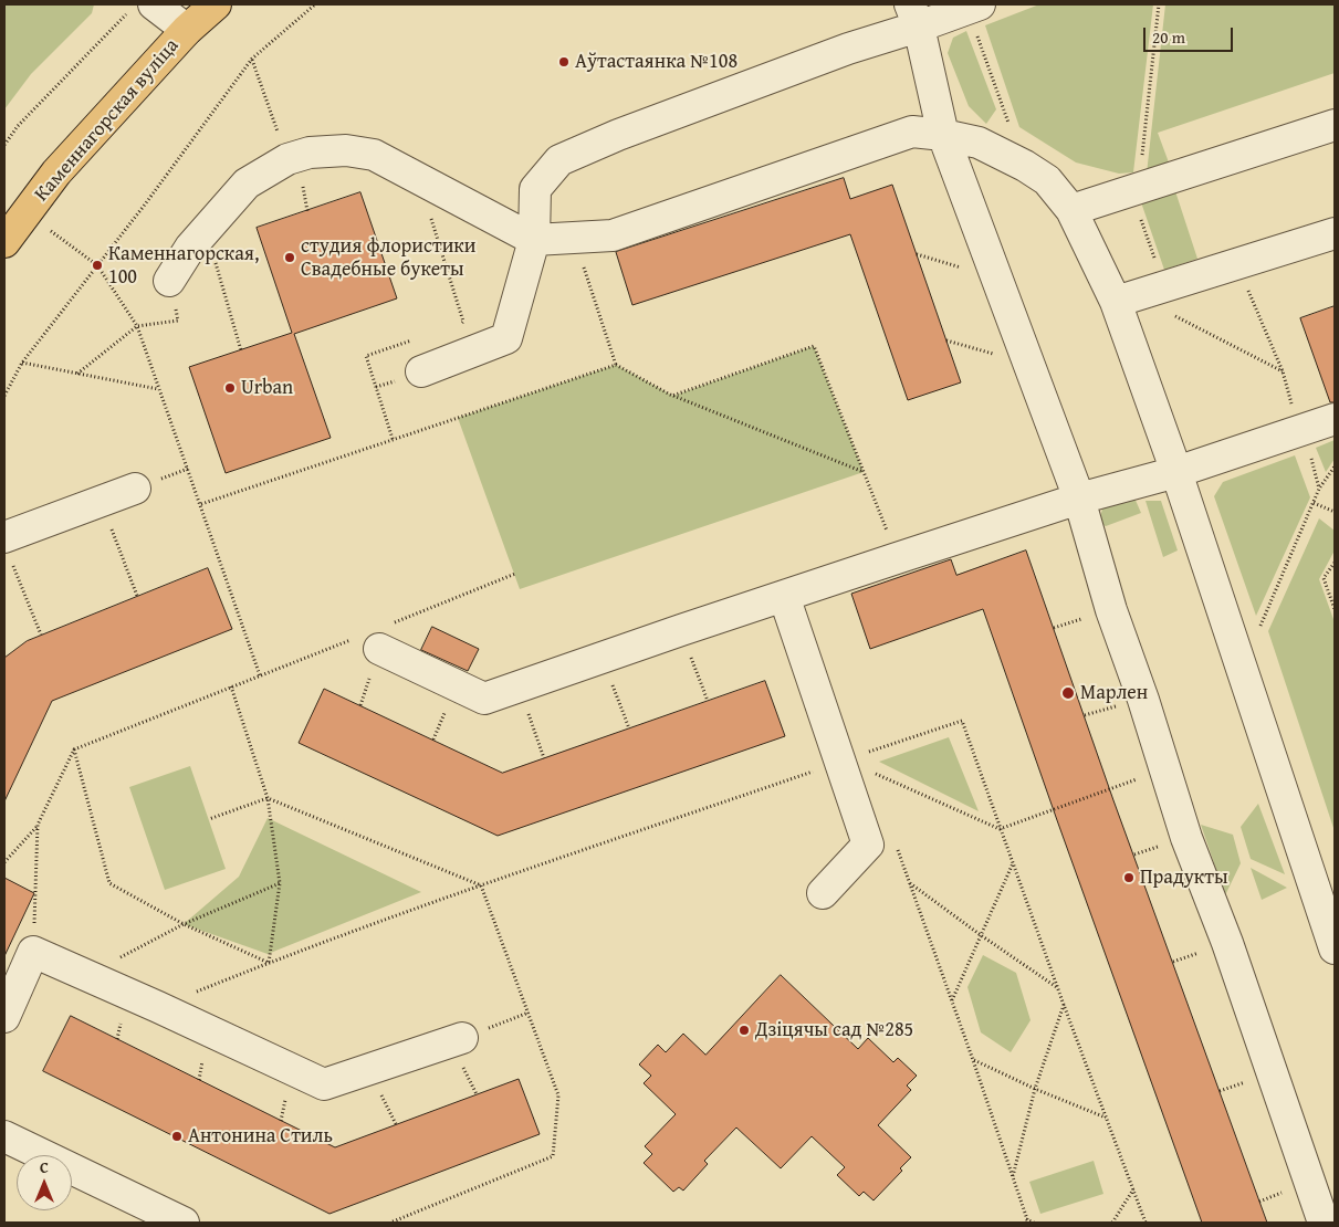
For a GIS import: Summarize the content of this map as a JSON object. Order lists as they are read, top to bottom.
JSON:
{
  "streets": {
    "main road": ["Каменнагорская вуліца"]
  },
  "places": [
    "Аўтастаянка №108",
    "студия флористики Свадебные букеты",
    "Каменнагорская, 100",
    "Urban",
    "Марлен",
    "Прадукты",
    "Дзіцячы сад №285",
    "Антонина Стиль"
  ],
  "scale_bar": "20 m",
  "north": "top"
}
